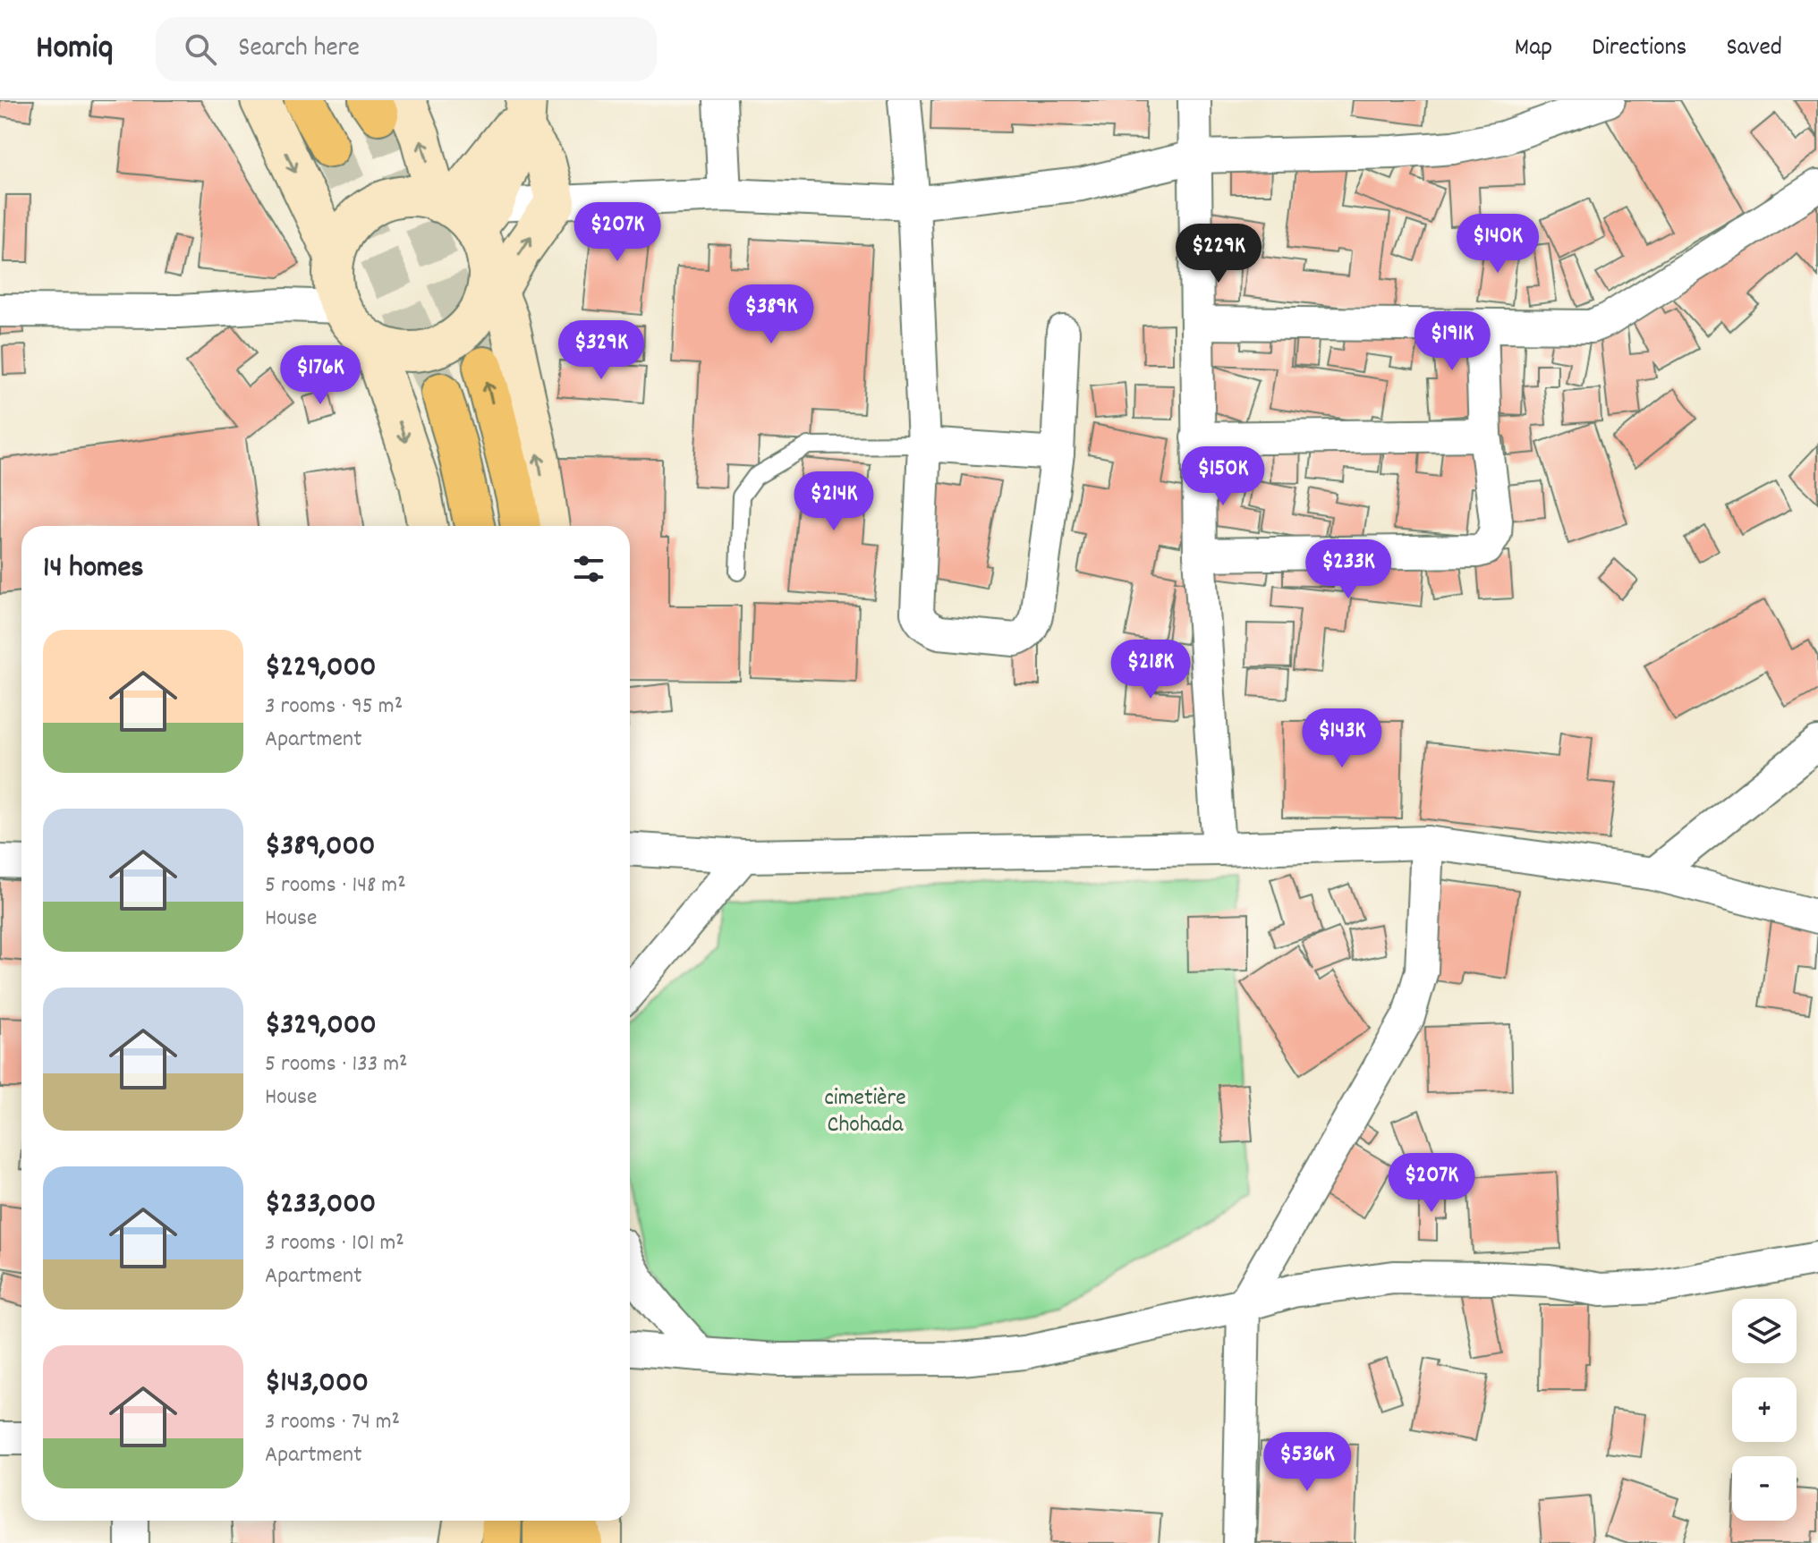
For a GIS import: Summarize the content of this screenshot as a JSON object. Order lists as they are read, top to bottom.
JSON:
{
  "parks": ["cimetière Chohada"],
  "page": {
    "header": "Homiq",
    "search": "Search here",
    "nav": ["Map", "Directions", "Saved"],
    "price": [
      "$207K",
      "$140K",
      "$229K",
      "$389K",
      "$191K",
      "$329K",
      "$176K",
      "$150K",
      "$214K",
      "$233K",
      "$218K",
      "$143K",
      "$207K",
      "$536K"
    ],
    "heading": "14 homes",
    "list": [
      {
        "name": "$229,000",
        "note": "3 rooms · 95 m² · Apartment"
      },
      {
        "name": "$389,000",
        "note": "5 rooms · 148 m² · House"
      },
      {
        "name": "$329,000",
        "note": "5 rooms · 133 m² · House"
      },
      {
        "name": "$233,000",
        "note": "3 rooms · 101 m² · Apartment"
      },
      {
        "name": "$143,000",
        "note": "3 rooms · 74 m² · Apartment"
      }
    ],
    "map_buttons": ["+", "−"]
  }
}
